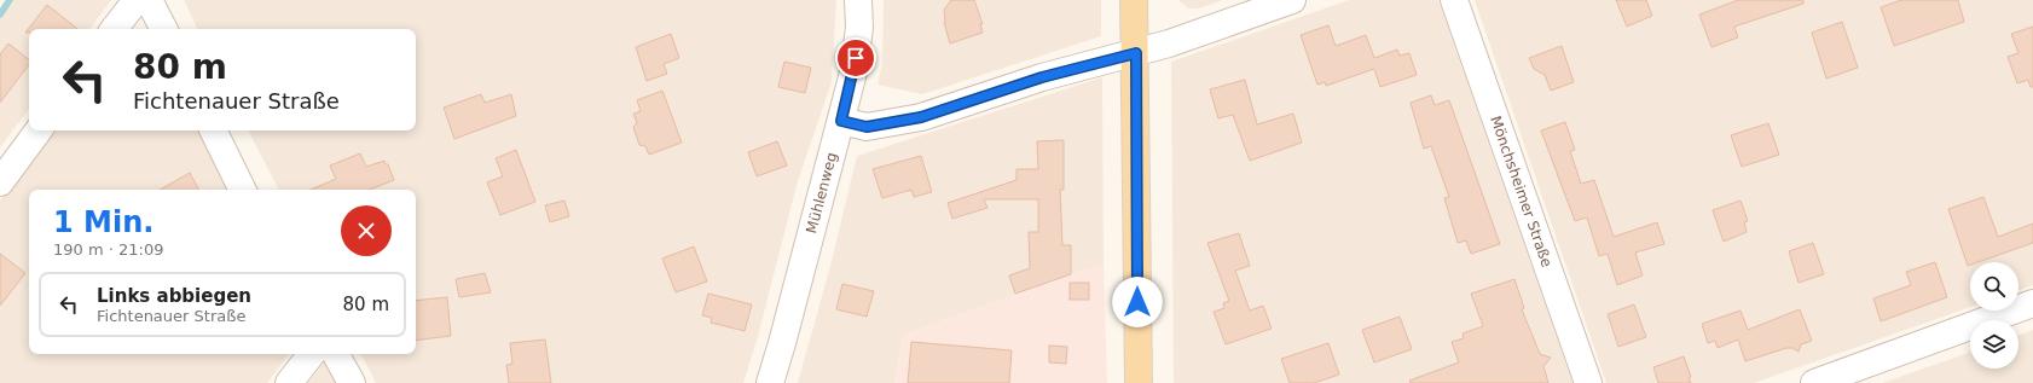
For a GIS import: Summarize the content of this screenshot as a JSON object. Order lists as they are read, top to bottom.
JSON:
{
  "streets": {
    "street": ["Mönchsheimer Straße", "Mühlenweg"]
  },
  "page": {
    "turn": ["80 m", "Fichtenauer Straße"],
    "heading": ["1 Min.", "190 m · 21:09"],
    "list": [
      {
        "name": "Links abbiegen",
        "note": "Fichtenauer Straße",
        "value": "80 m"
      }
    ]
  }
}
